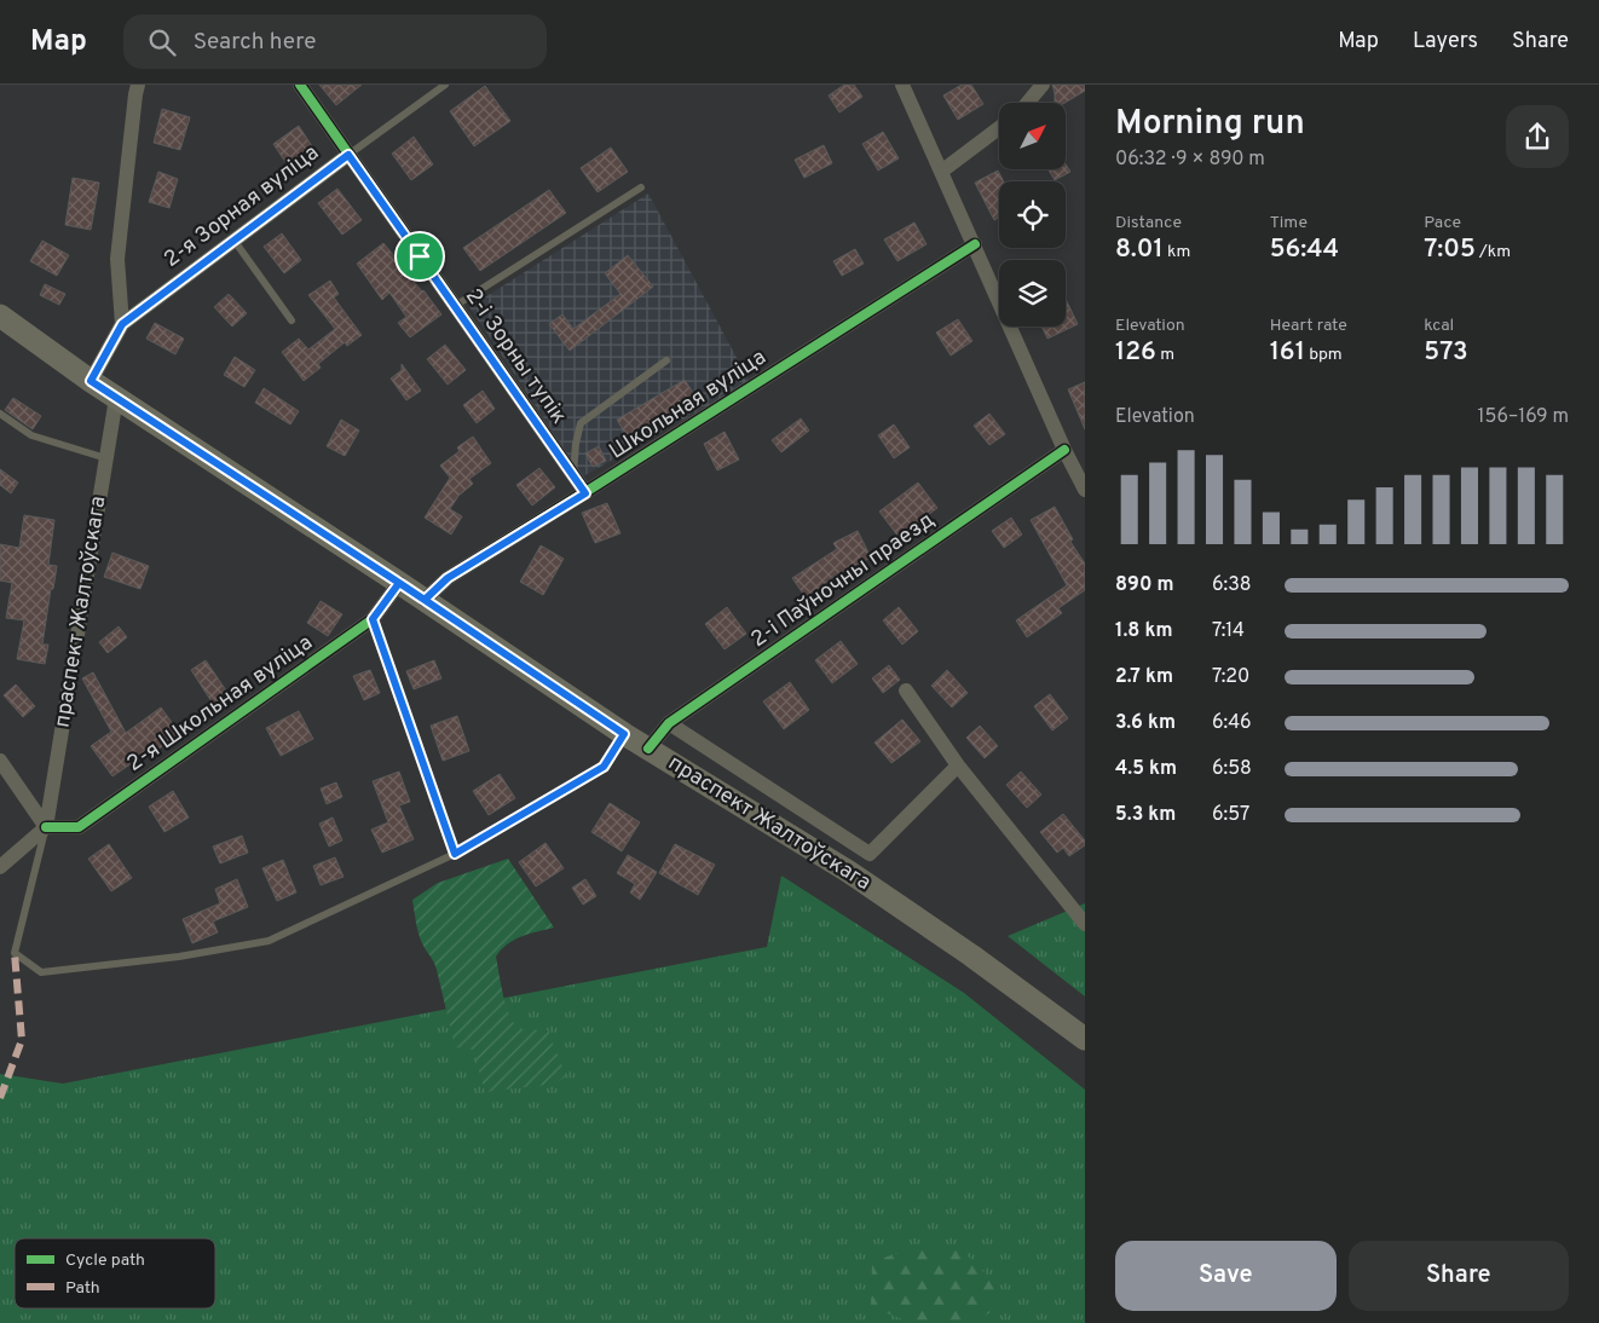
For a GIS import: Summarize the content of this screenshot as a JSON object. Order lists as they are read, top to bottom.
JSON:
{
  "streets": {
    "main road": ["праспект Жалтоўскага"],
    "street": [
      "2-я Зорная вуліца",
      "2-і Зорны тупік",
      "Школьная вуліца",
      "2-і Паўночны праезд",
      "2-я Школьная вуліца"
    ]
  },
  "crossings": [
    ["2-я Зорная вуліца", "2-і Зорны тупік"],
    ["2-я Зорная вуліца", "праспект Жалтоўскага"],
    ["2-і Зорны тупік", "Школьная вуліца"],
    ["Школьная вуліца", "праспект Жалтоўскага"],
    ["2-і Паўночны праезд", "праспект Жалтоўскага"],
    ["праспект Жалтоўскага", "2-я Школьная вуліца"]
  ],
  "legend": ["Cycle path", "Path"],
  "north": "top right",
  "page": {
    "header": "Map",
    "search": "Search here",
    "nav": ["Map", "Layers", "Share"],
    "heading": ["Morning run", "06:32 · 9 × 890 m"],
    "stats": [
      ["Distance", "8.01 km"],
      ["Time", "56:44"],
      ["Pace", "7:05 /km"],
      ["Elevation", "126 m"],
      ["Heart rate", "161 bpm"],
      ["kcal", "573"]
    ],
    "chart": ["Elevation", "156–169 m"],
    "list": [
      {
        "name": "890 m",
        "note": "6:38"
      },
      {
        "name": "1.8 km",
        "note": "7:14"
      },
      {
        "name": "2.7 km",
        "note": "7:20"
      },
      {
        "name": "3.6 km",
        "note": "6:46"
      },
      {
        "name": "4.5 km",
        "note": "6:58"
      },
      {
        "name": "5.3 km",
        "note": "6:57"
      }
    ],
    "buttons": ["Save", "Share"]
  }
}
